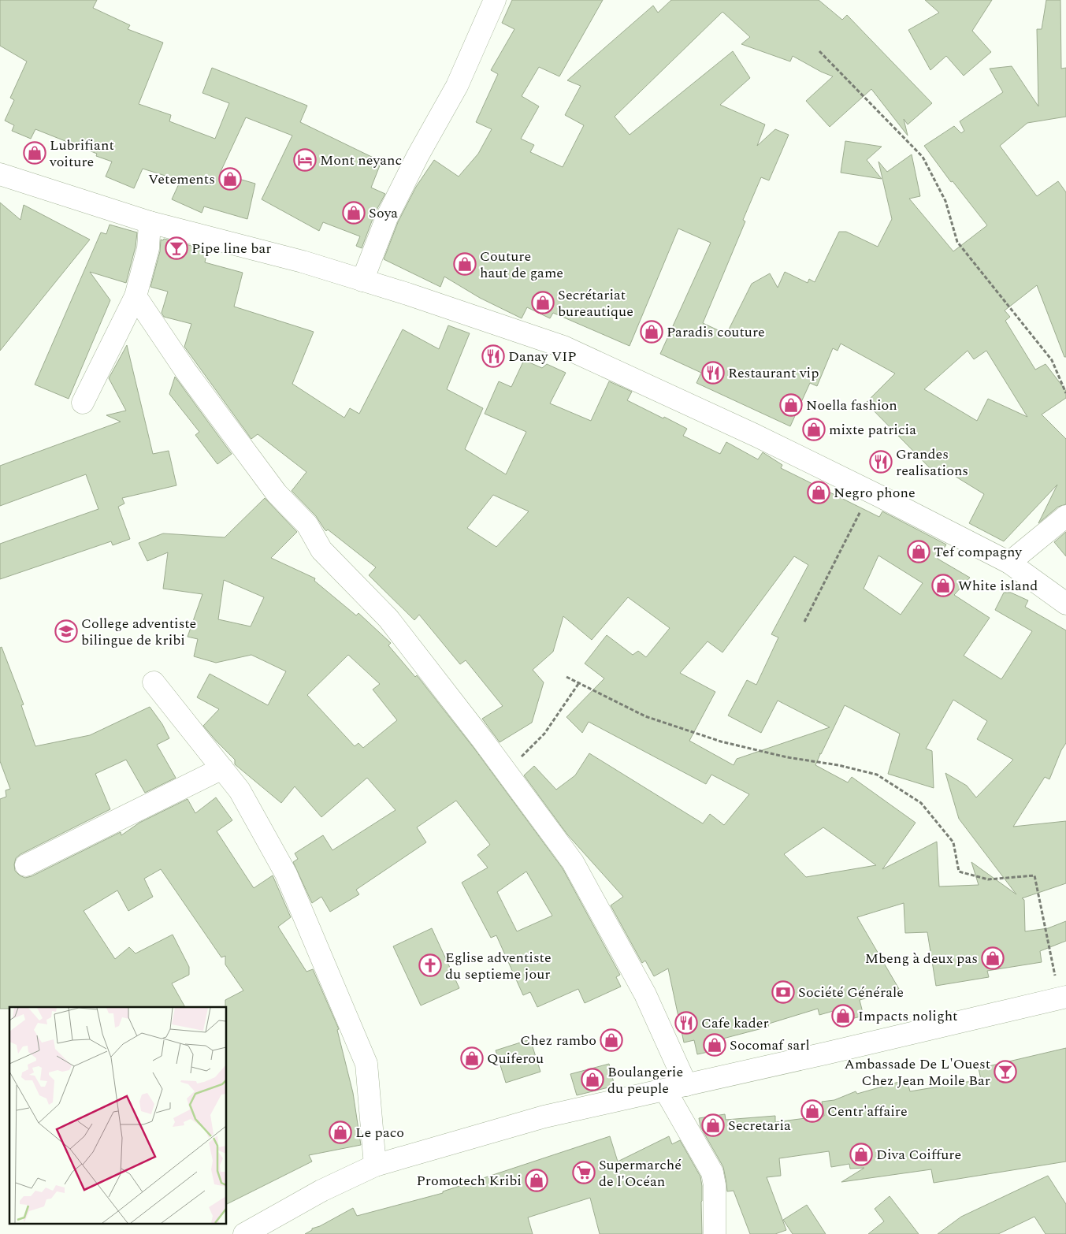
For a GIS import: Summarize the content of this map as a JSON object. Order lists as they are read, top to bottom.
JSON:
{
  "places": {
    "shop": [
      "Lubrifiant voiture",
      "Vetements",
      "Soya",
      "Couture haut de game",
      "Secrétariat bureautique",
      "Paradis couture",
      "Noella fashion",
      "mixte patricia",
      "Negro phone",
      "Tef compagny",
      "White island",
      "Mbeng à deux pas",
      "Impacts nolight",
      "Chez rambo",
      "Socomaf sarl",
      "Quiferou",
      "Boulangerie du peuple",
      "Centr'affaire",
      "Secretaria",
      "Le paco",
      "Diva Coiffure",
      "Promotech Kribi"
    ],
    "hotel": ["Mont neyanc"],
    "bar": ["Pipe line bar", "Ambassade De L'Ouest Chez Jean Moile Bar"],
    "restaurant": [
      "Danay VIP",
      "Restaurant vip",
      "Grandes realisations",
      "Cafe kader"
    ],
    "school or university": ["College adventiste bilingue de kribi"],
    "church": ["Eglise adventiste du septieme jour"],
    "bank": ["Société Générale"],
    "supermarket": ["Supermarché de l'Océan"]
  }
}
